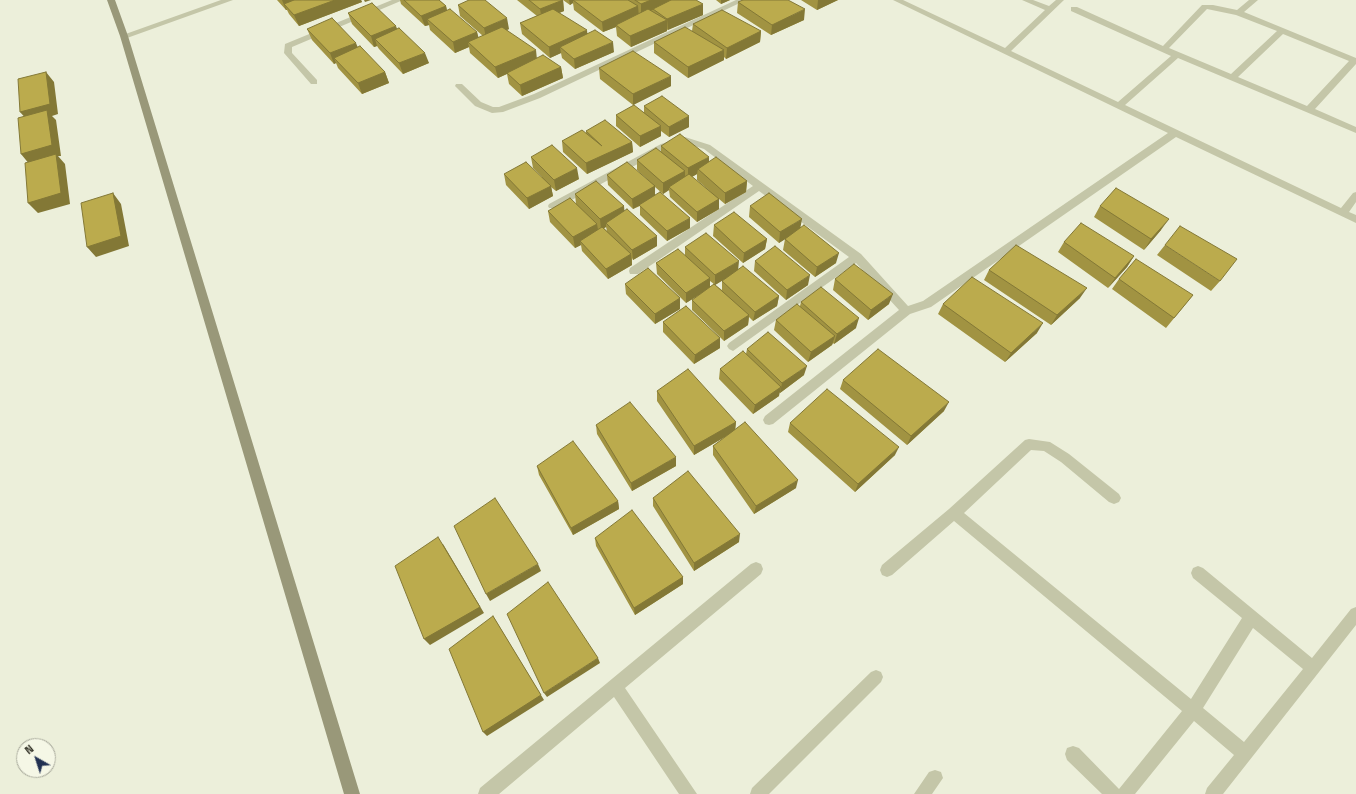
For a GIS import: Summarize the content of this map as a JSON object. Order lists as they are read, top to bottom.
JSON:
{
  "north": "top left"
}
